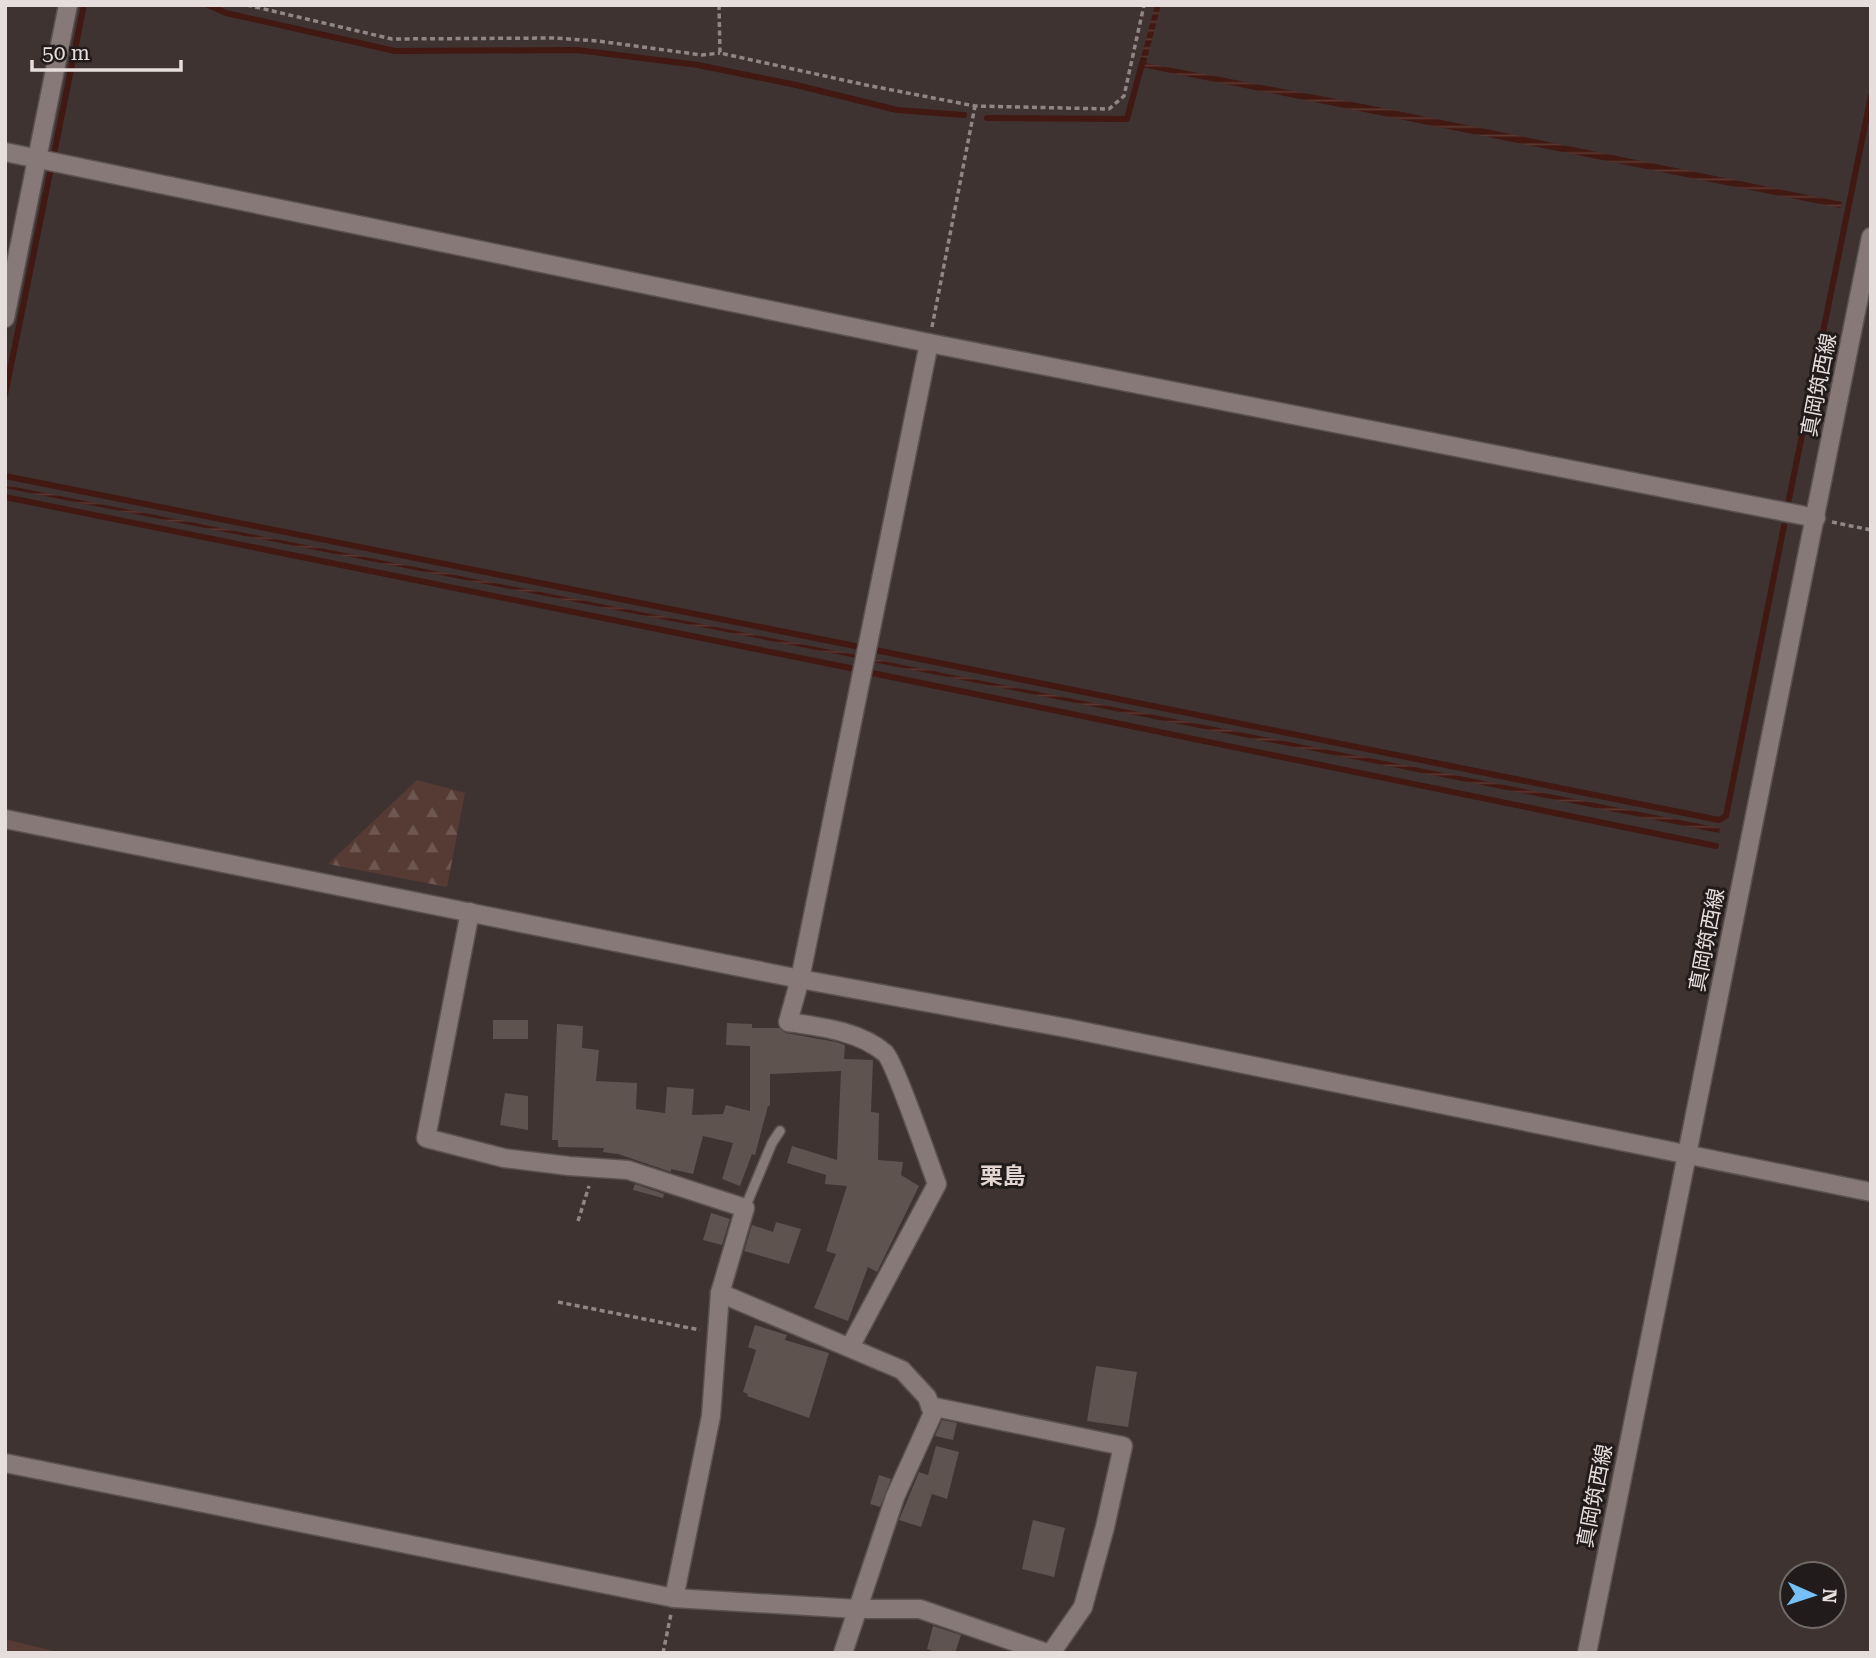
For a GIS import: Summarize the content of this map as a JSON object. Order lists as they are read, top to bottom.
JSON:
{
  "streets": {
    "street": ["真岡筑西線"]
  },
  "districts": ["栗島"],
  "scale_bar": "50 m",
  "north": "right"
}
